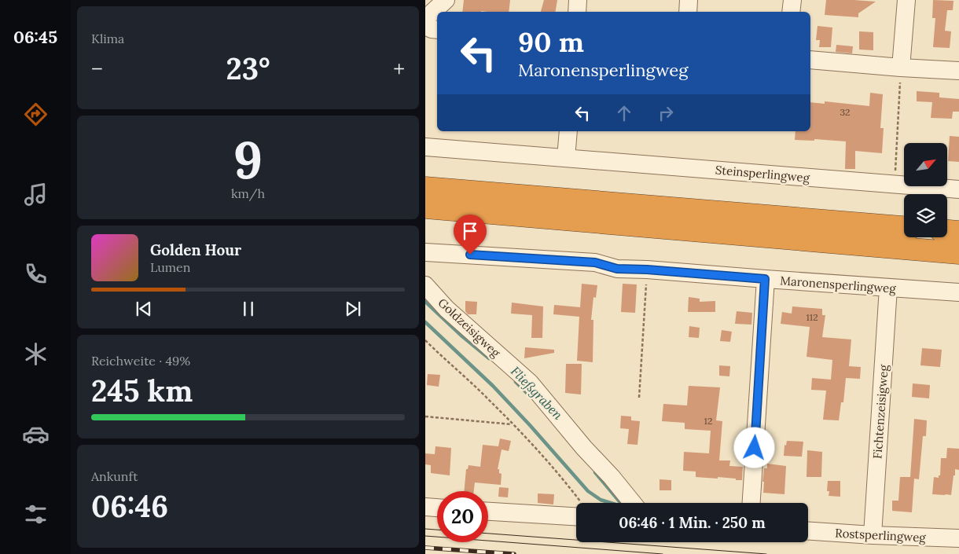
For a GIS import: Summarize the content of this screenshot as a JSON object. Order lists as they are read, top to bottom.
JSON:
{
  "streets": {
    "lane": [
      "Steinsperlingweg",
      "Maronensperlingweg",
      "Goldzeisigweg",
      "Fichtenzeisigweg",
      "Rostsperlingweg"
    ]
  },
  "crossings": [
    ["Maronensperlingweg", "Fichtenzeisigweg"],
    ["Fichtenzeisigweg", "Rostsperlingweg"]
  ],
  "water": ["Fließgraben"],
  "house_numbers": ["32", "112", "12"],
  "north": "top right",
  "page": {
    "tabs": "06:45",
    "tile": [
      "Klima",
      ["9", "km/h"],
      ["Reichweite · 49%", "245 km"],
      ["Ankunft", "06:46"]
    ],
    "turn": ["90 m", "Maronensperlingweg"],
    "heat": ["−", "23°", "+"],
    "song": ["Golden Hour", "Lumen"],
    "limit": "20",
    "trip": "06:46 · 1 Min. · 250 m"
  }
}
